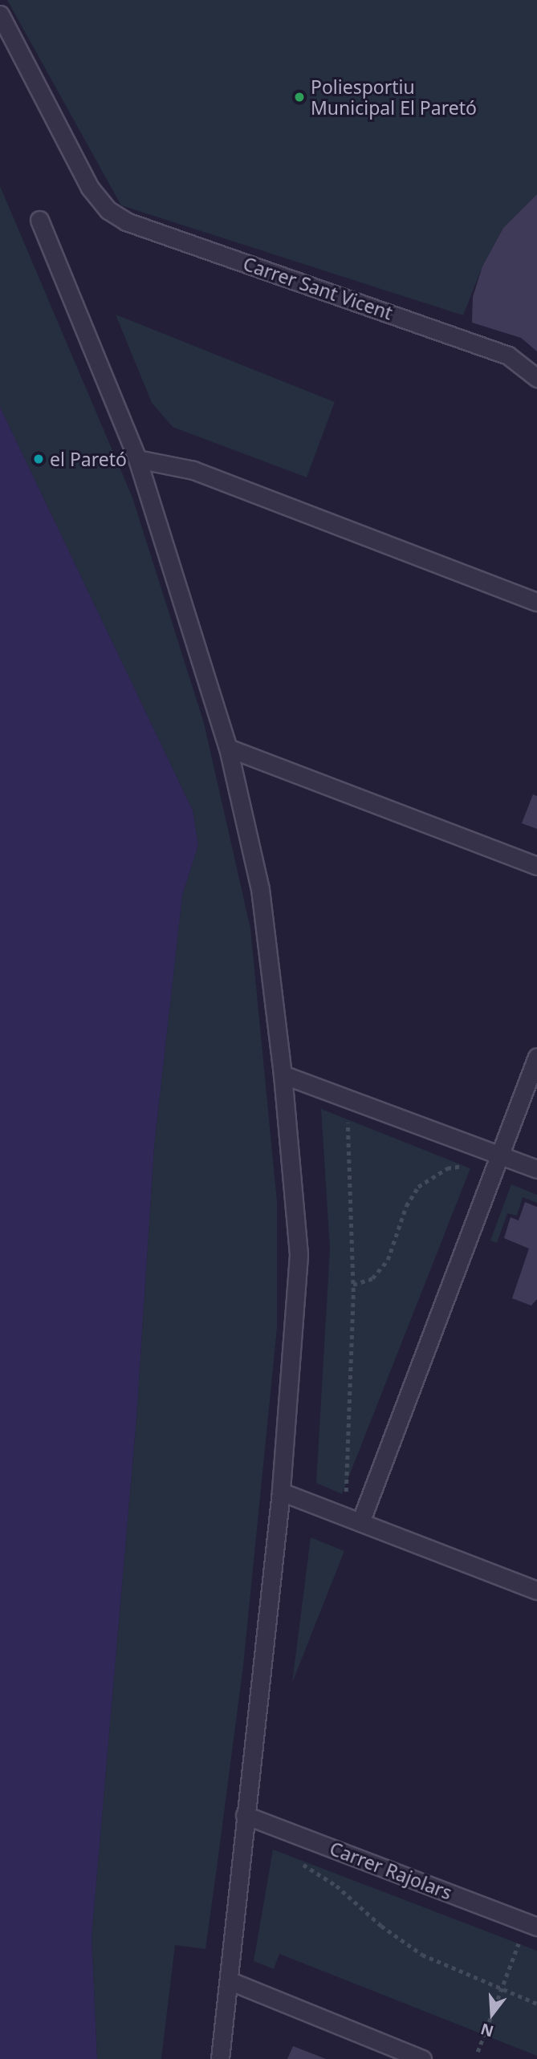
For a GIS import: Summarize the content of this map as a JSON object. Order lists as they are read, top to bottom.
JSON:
{
  "streets": {
    "street": ["Carrer Sant Vicent", "Carrer Rajolars"]
  },
  "places": ["Poliesportiu Municipal El Paretó", "el Paretó"],
  "north": "bottom"
}
